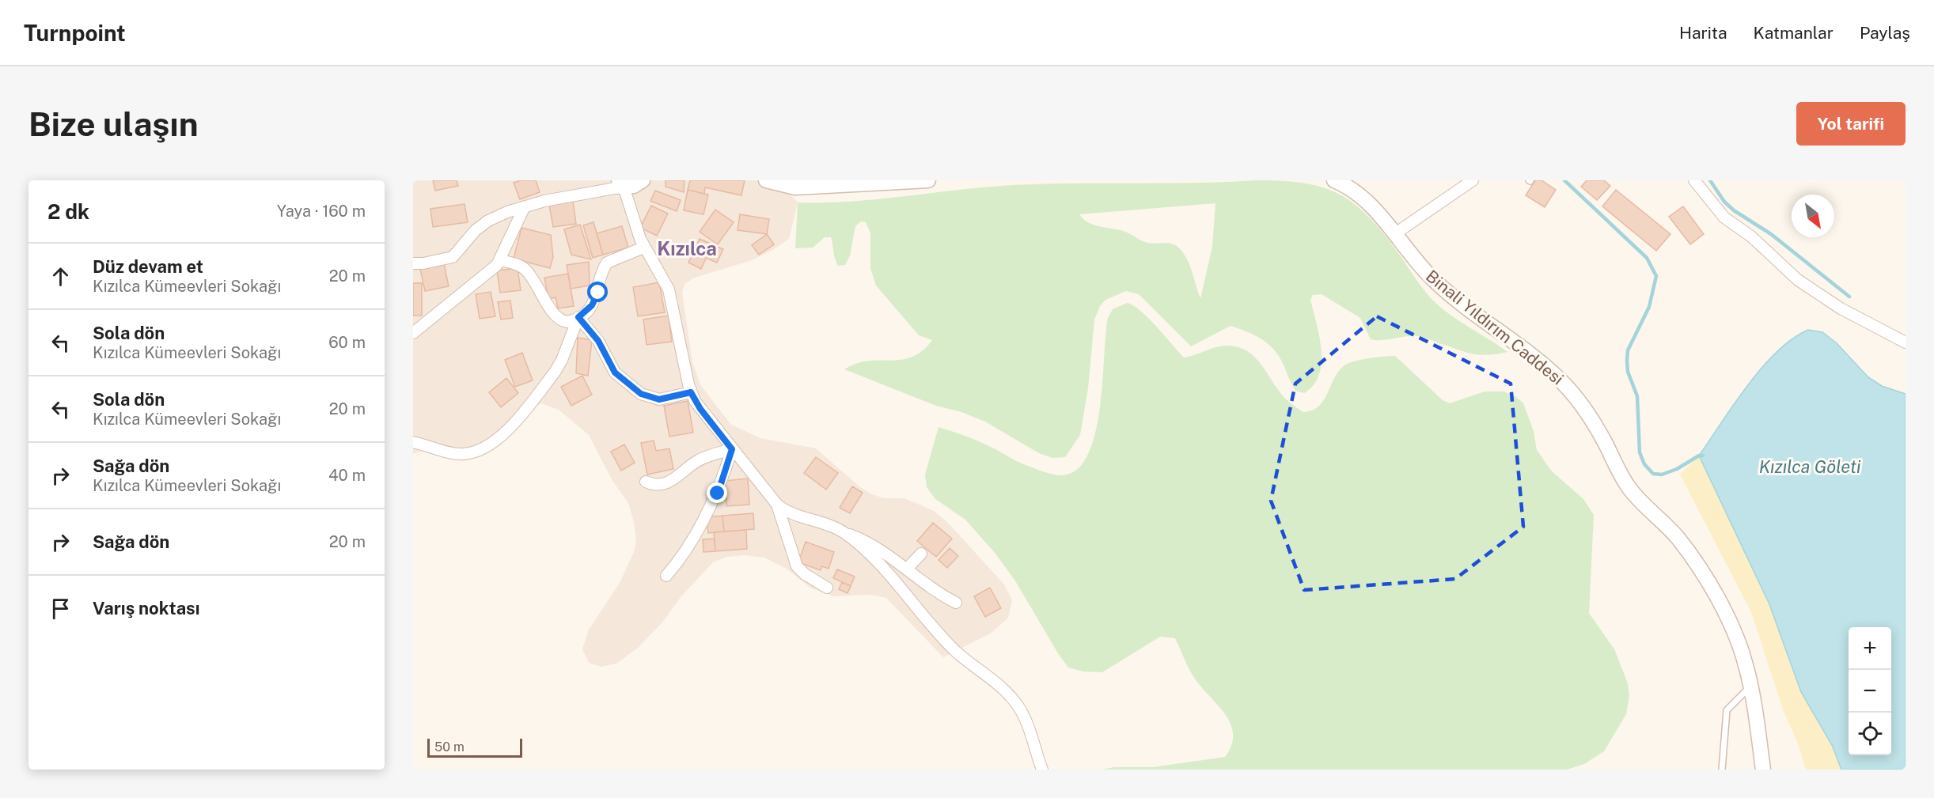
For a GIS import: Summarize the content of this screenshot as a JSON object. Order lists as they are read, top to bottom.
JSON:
{
  "streets": {
    "street": ["Binali Yıldırım Caddesi"]
  },
  "districts": ["Kızılca"],
  "water": ["Kızılca Göleti"],
  "scale_bar": "50 m",
  "north": "bottom right",
  "page": {
    "header": "Turnpoint",
    "nav": ["Harita", "Katmanlar", "Paylaş"],
    "buttons": "Yol tarifi",
    "title": "Bize ulaşın",
    "heading": ["2 dk", "Yaya · 160 m"],
    "list": [
      ["Düz devam et", "Kızılca Kümeevleri Sokağı", "20 m"],
      ["Sola dön", "Kızılca Kümeevleri Sokağı", "60 m"],
      ["Sola dön", "Kızılca Kümeevleri Sokağı", "20 m"],
      ["Sağa dön", "Kızılca Kümeevleri Sokağı", "40 m"],
      ["Sağa dön", "20 m"],
      "Varış noktası"
    ],
    "map_buttons": ["+", "−"],
    "scale": "50 m"
  }
}
